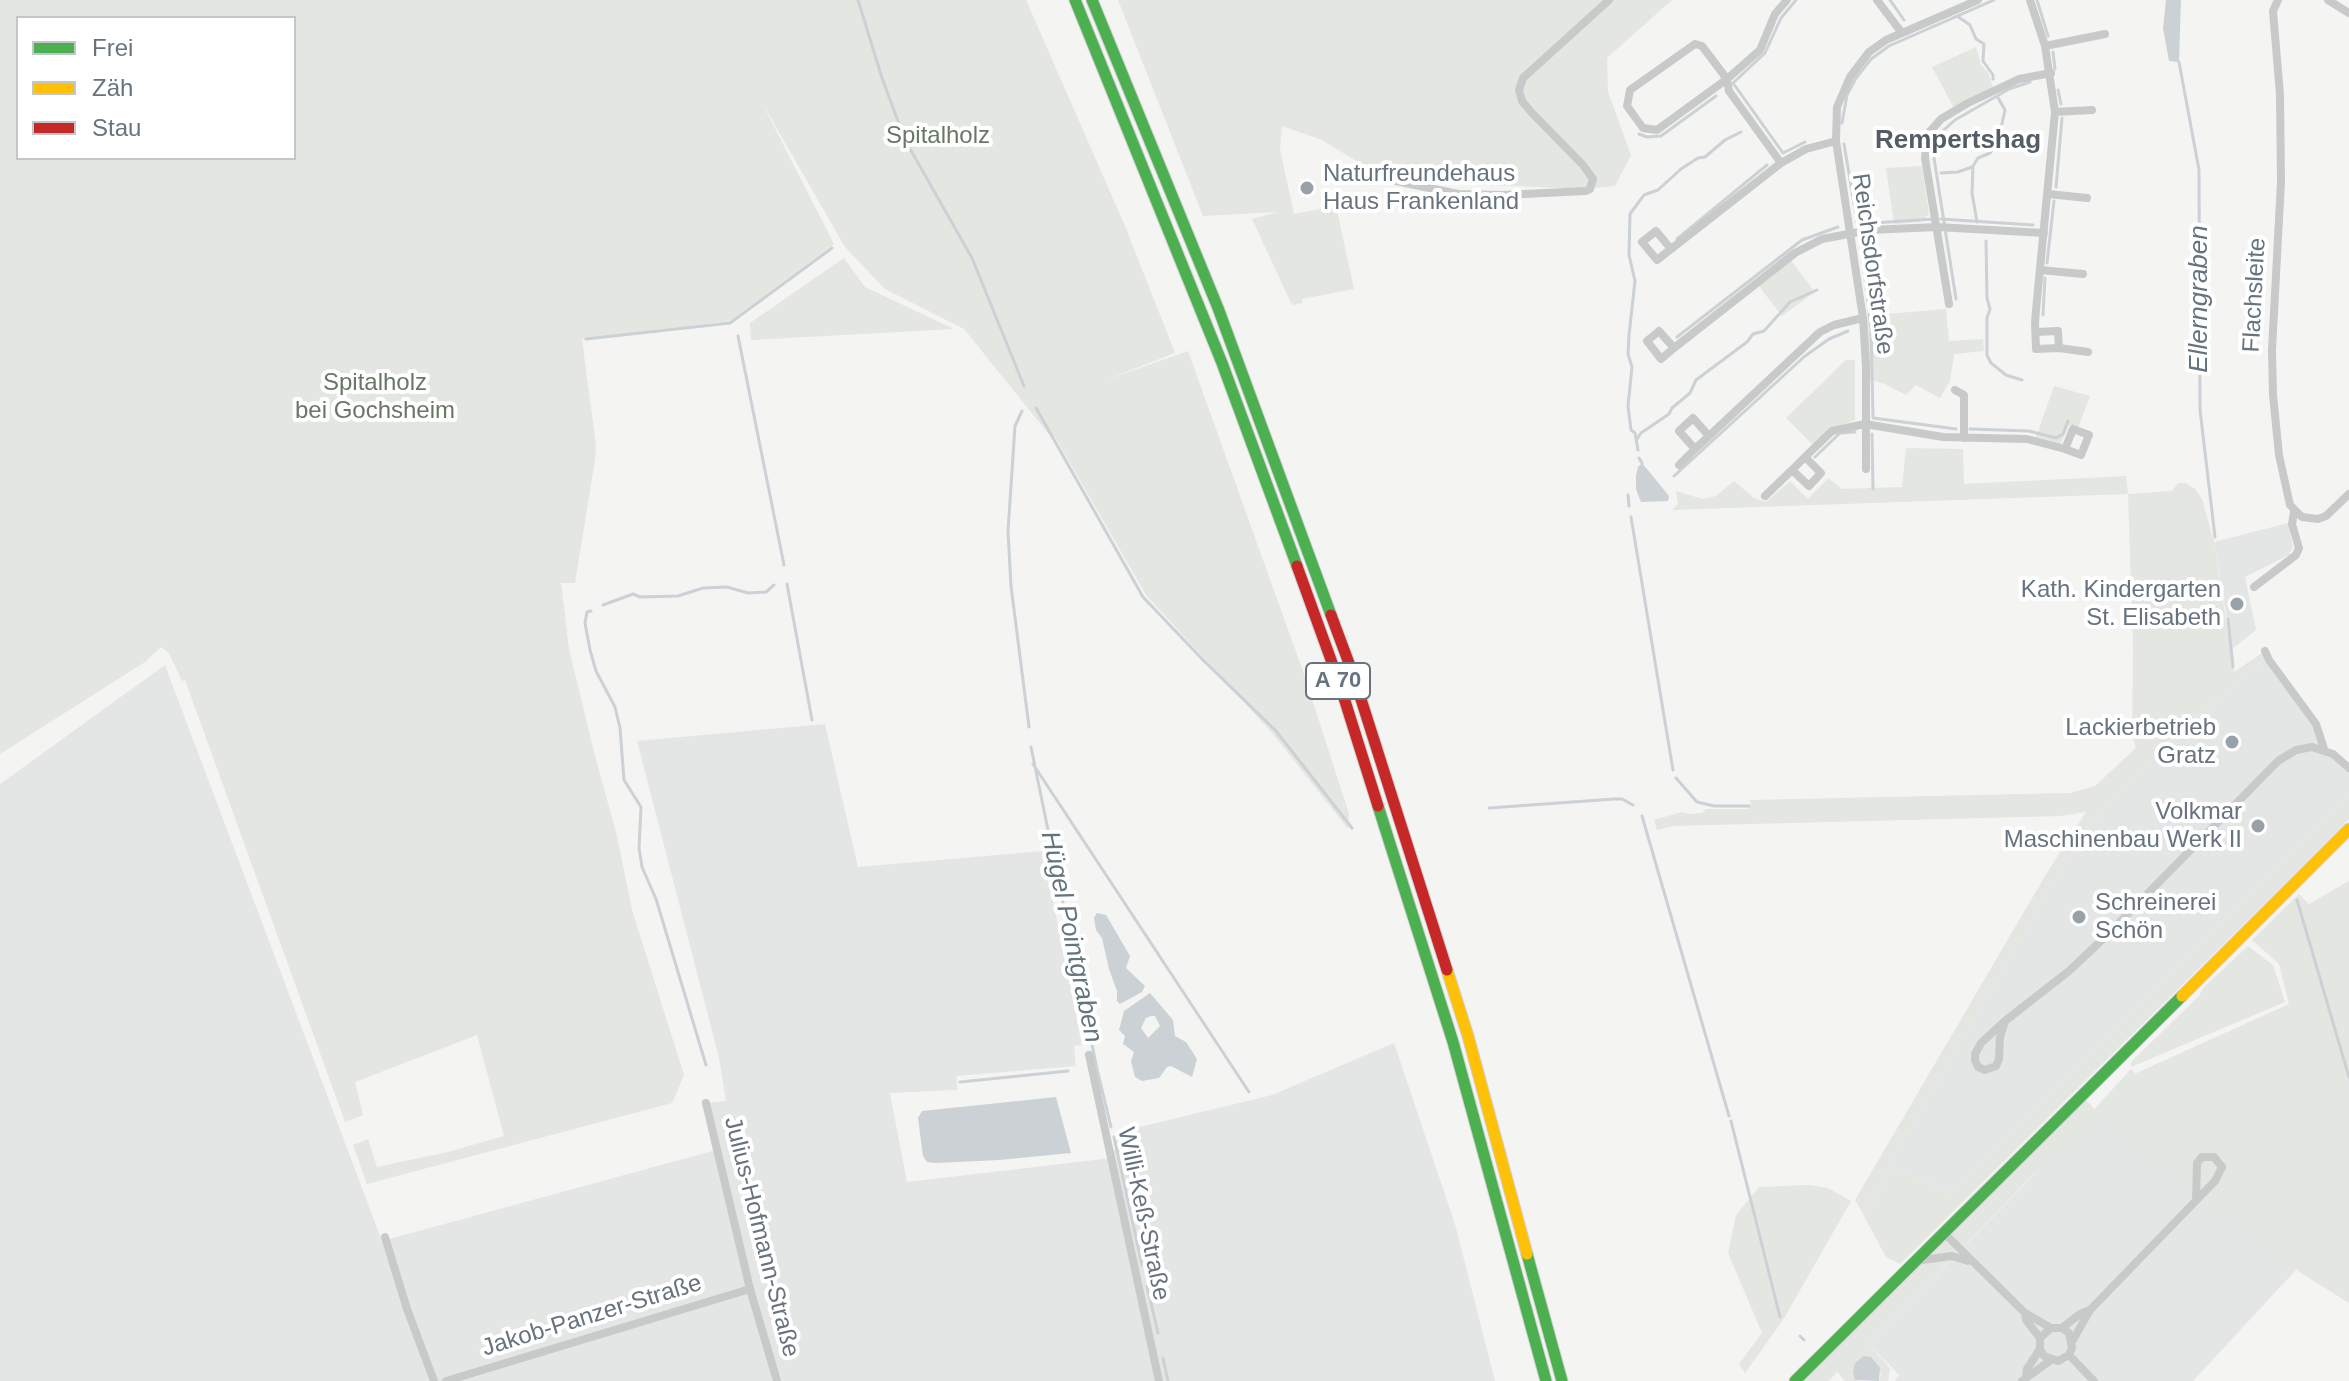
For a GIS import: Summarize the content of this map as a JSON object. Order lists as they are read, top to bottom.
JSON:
{
  "streets": {
    "main road": ["A 70"],
    "street": [
      "Reichsdorfstraße",
      "Flachsleite",
      "Willi-Keß-Straße",
      "Julius-Hofmann-Straße",
      "Jakob-Panzer-Straße"
    ]
  },
  "crossings": [
    ["Julius-Hofmann-Straße", "Jakob-Panzer-Straße"]
  ],
  "districts": ["Rempertshag"],
  "water": ["Ellerngraben", "Hügel Pointgraben"],
  "parks": ["Spitalholz", "Spitalholz bei Gochsheim"],
  "places": [
    "Naturfreundehaus Haus Frankenland",
    "Kath. Kindergarten St. Elisabeth",
    "Lackierbetrieb Gratz",
    "Volkmar Maschinenbau Werk II",
    "Schreinerei Schön"
  ],
  "legend": ["Frei", "Zäh", "Stau"]
}
